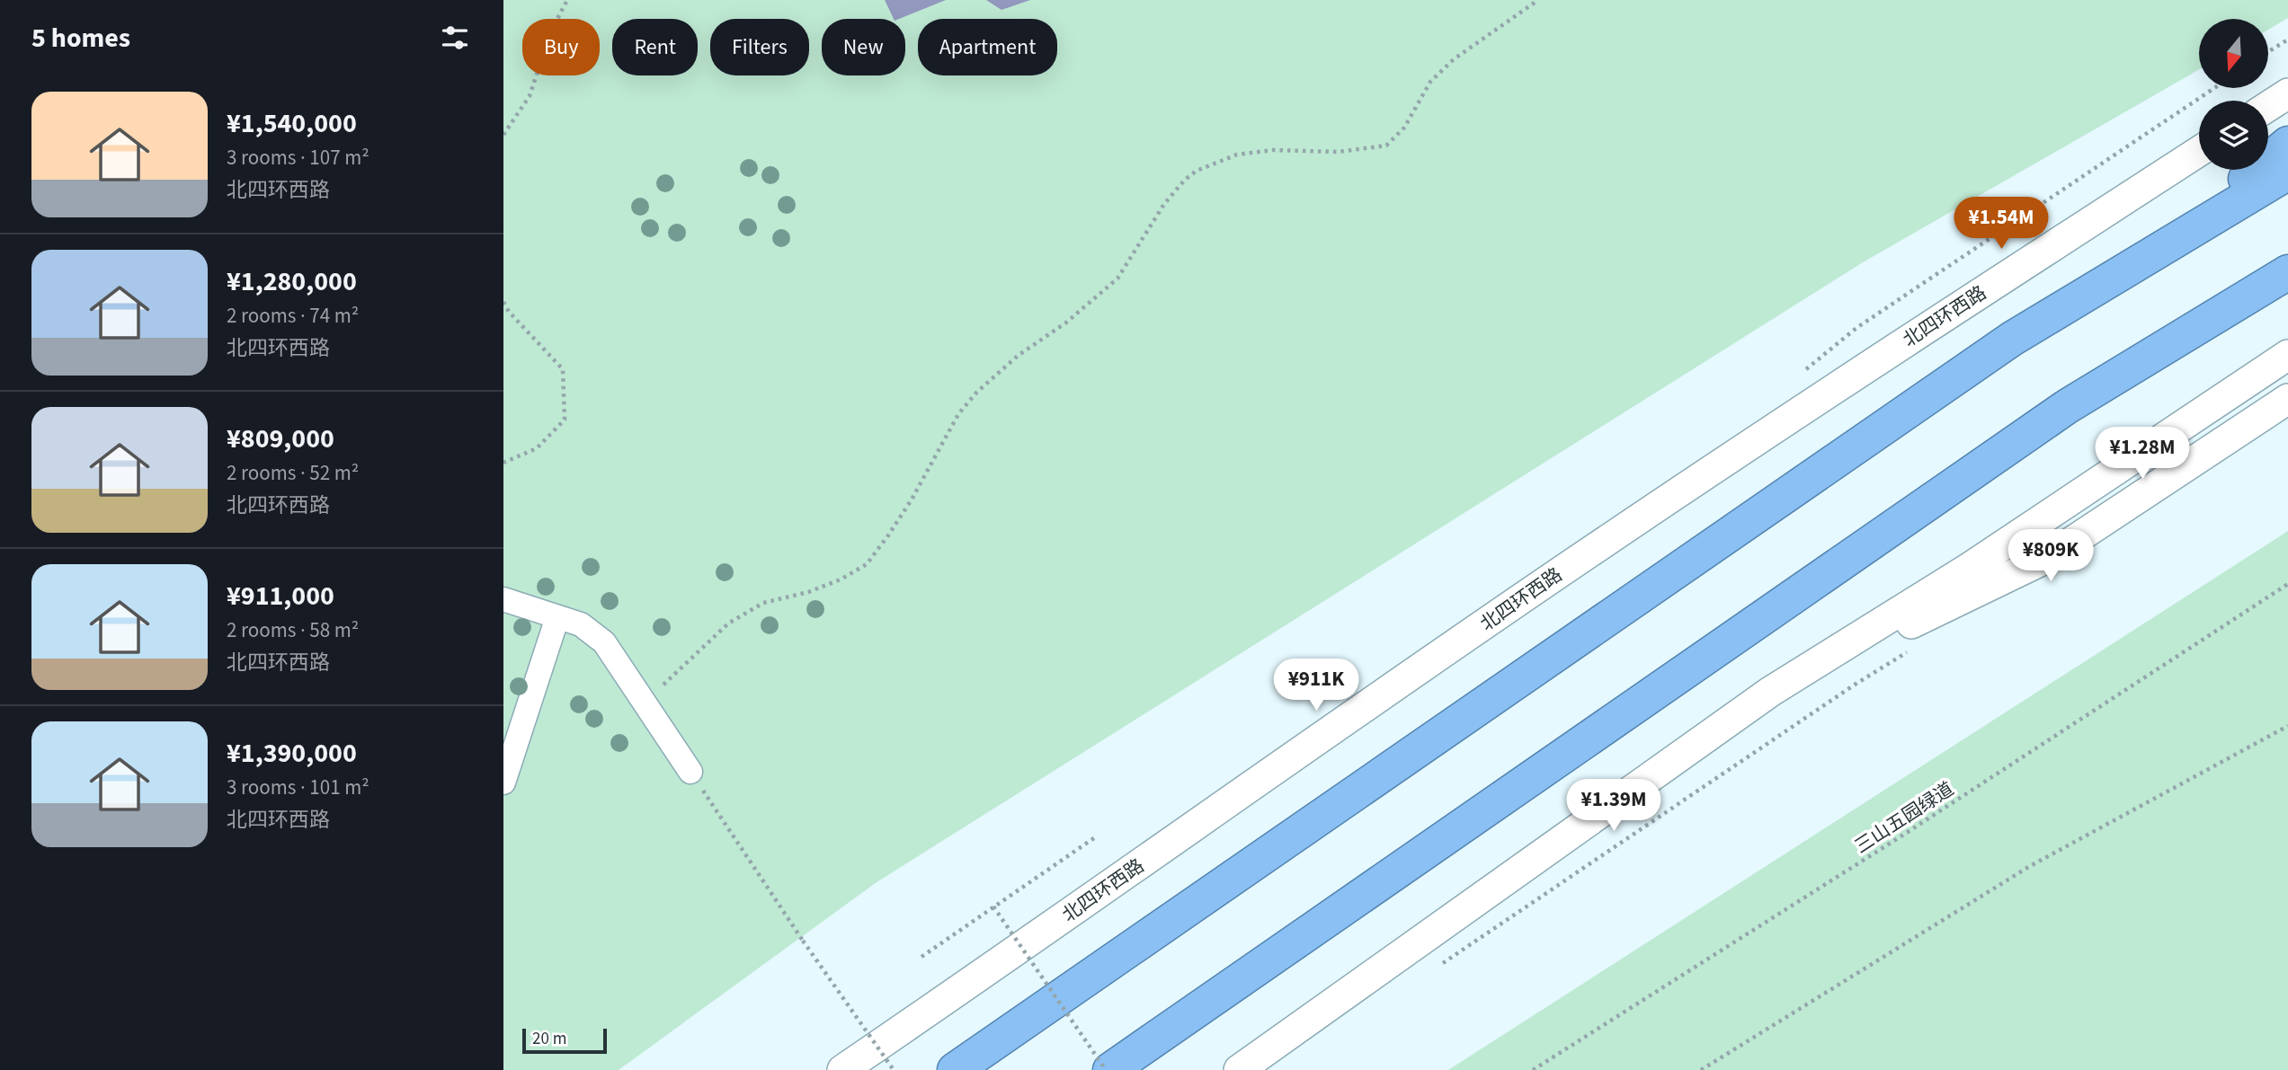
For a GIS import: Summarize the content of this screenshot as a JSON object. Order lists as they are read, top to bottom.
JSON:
{
  "streets": {
    "street": ["北四环西路"],
    "path": ["三山五园绿道"]
  },
  "scale_bar": "20 m",
  "north": "bottom",
  "page": {
    "heading": "5 homes",
    "chip": [
      "Buy",
      "Rent",
      "Filters",
      "New",
      "Apartment"
    ],
    "list": [
      {
        "name": "¥1,540,000",
        "note": "3 rooms · 107 m² · 北四环西路"
      },
      {
        "name": "¥1,280,000",
        "note": "2 rooms · 74 m² · 北四环西路"
      },
      {
        "name": "¥809,000",
        "note": "2 rooms · 52 m² · 北四环西路"
      },
      {
        "name": "¥911,000",
        "note": "2 rooms · 58 m² · 北四环西路"
      },
      {
        "name": "¥1,390,000",
        "note": "3 rooms · 101 m² · 北四环西路"
      }
    ],
    "price": [
      "¥1.54M",
      "¥1.28M",
      "¥809K",
      "¥911K",
      "¥1.39M"
    ],
    "scale": "20 m"
  }
}
